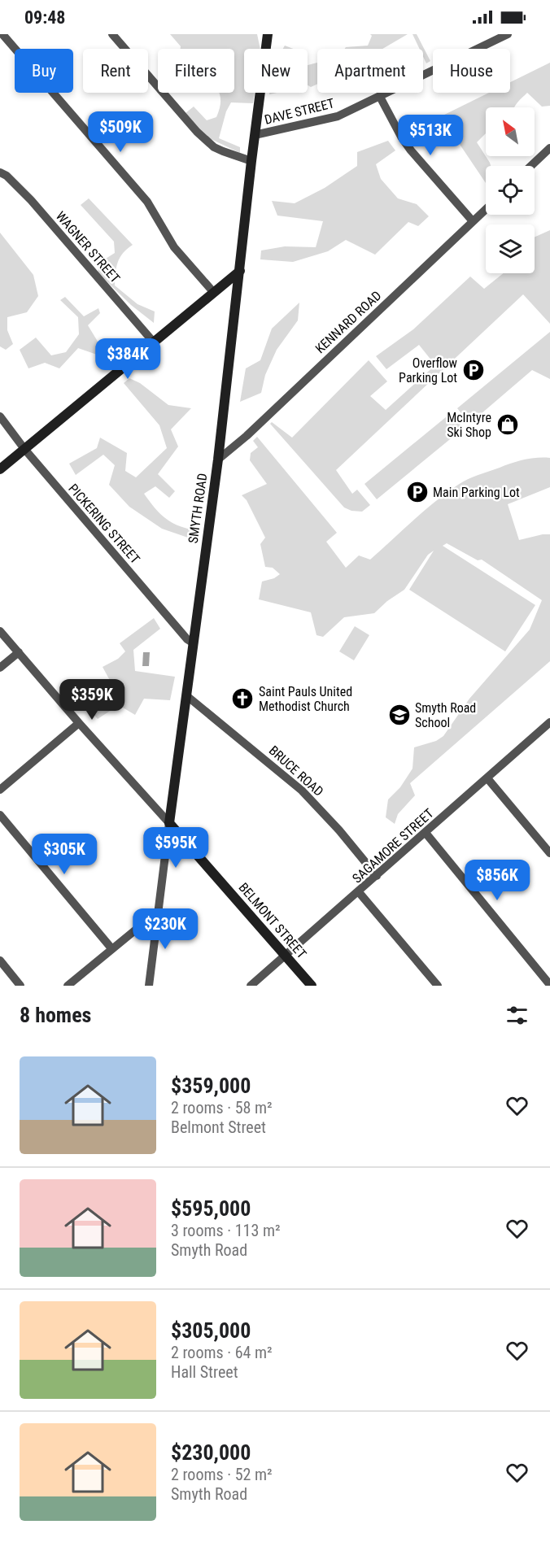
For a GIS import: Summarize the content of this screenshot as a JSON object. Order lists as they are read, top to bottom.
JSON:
{
  "streets": {
    "street": [
      "DAVE STREET",
      "WAGNER STREET",
      "KENNARD ROAD",
      "SMYTH ROAD",
      "PICKERING STREET",
      "BRUCE ROAD",
      "SAGAMORE STREET",
      "BELMONT STREET"
    ]
  },
  "crossings": [
    ["DAVE STREET", "SMYTH ROAD"],
    ["KENNARD ROAD", "SMYTH ROAD"],
    ["SMYTH ROAD", "PICKERING STREET"],
    ["SMYTH ROAD", "BRUCE ROAD"],
    ["SMYTH ROAD", "BELMONT STREET"],
    ["BRUCE ROAD", "SAGAMORE STREET"],
    ["SAGAMORE STREET", "BELMONT STREET"]
  ],
  "places": {
    "parking": ["Overflow Parking Lot", "Main Parking Lot"],
    "shop": ["McIntyre Ski Shop"],
    "church": ["Saint Pauls United Methodist Church"],
    "school or university": ["Smyth Road School"]
  },
  "north": "top left",
  "page": {
    "status": "09:48",
    "chip": [
      "Buy",
      "Rent",
      "Filters",
      "New",
      "Apartment",
      "House"
    ],
    "price": [
      "$509K",
      "$513K",
      "$384K",
      "$359K",
      "$595K",
      "$305K",
      "$856K",
      "$230K"
    ],
    "heading": "8 homes",
    "list": [
      {
        "name": "$359,000",
        "note": "2 rooms · 58 m² · Belmont Street"
      },
      {
        "name": "$595,000",
        "note": "3 rooms · 113 m² · Smyth Road"
      },
      {
        "name": "$305,000",
        "note": "2 rooms · 64 m² · Hall Street"
      },
      {
        "name": "$230,000",
        "note": "2 rooms · 52 m² · Smyth Road"
      }
    ]
  }
}
